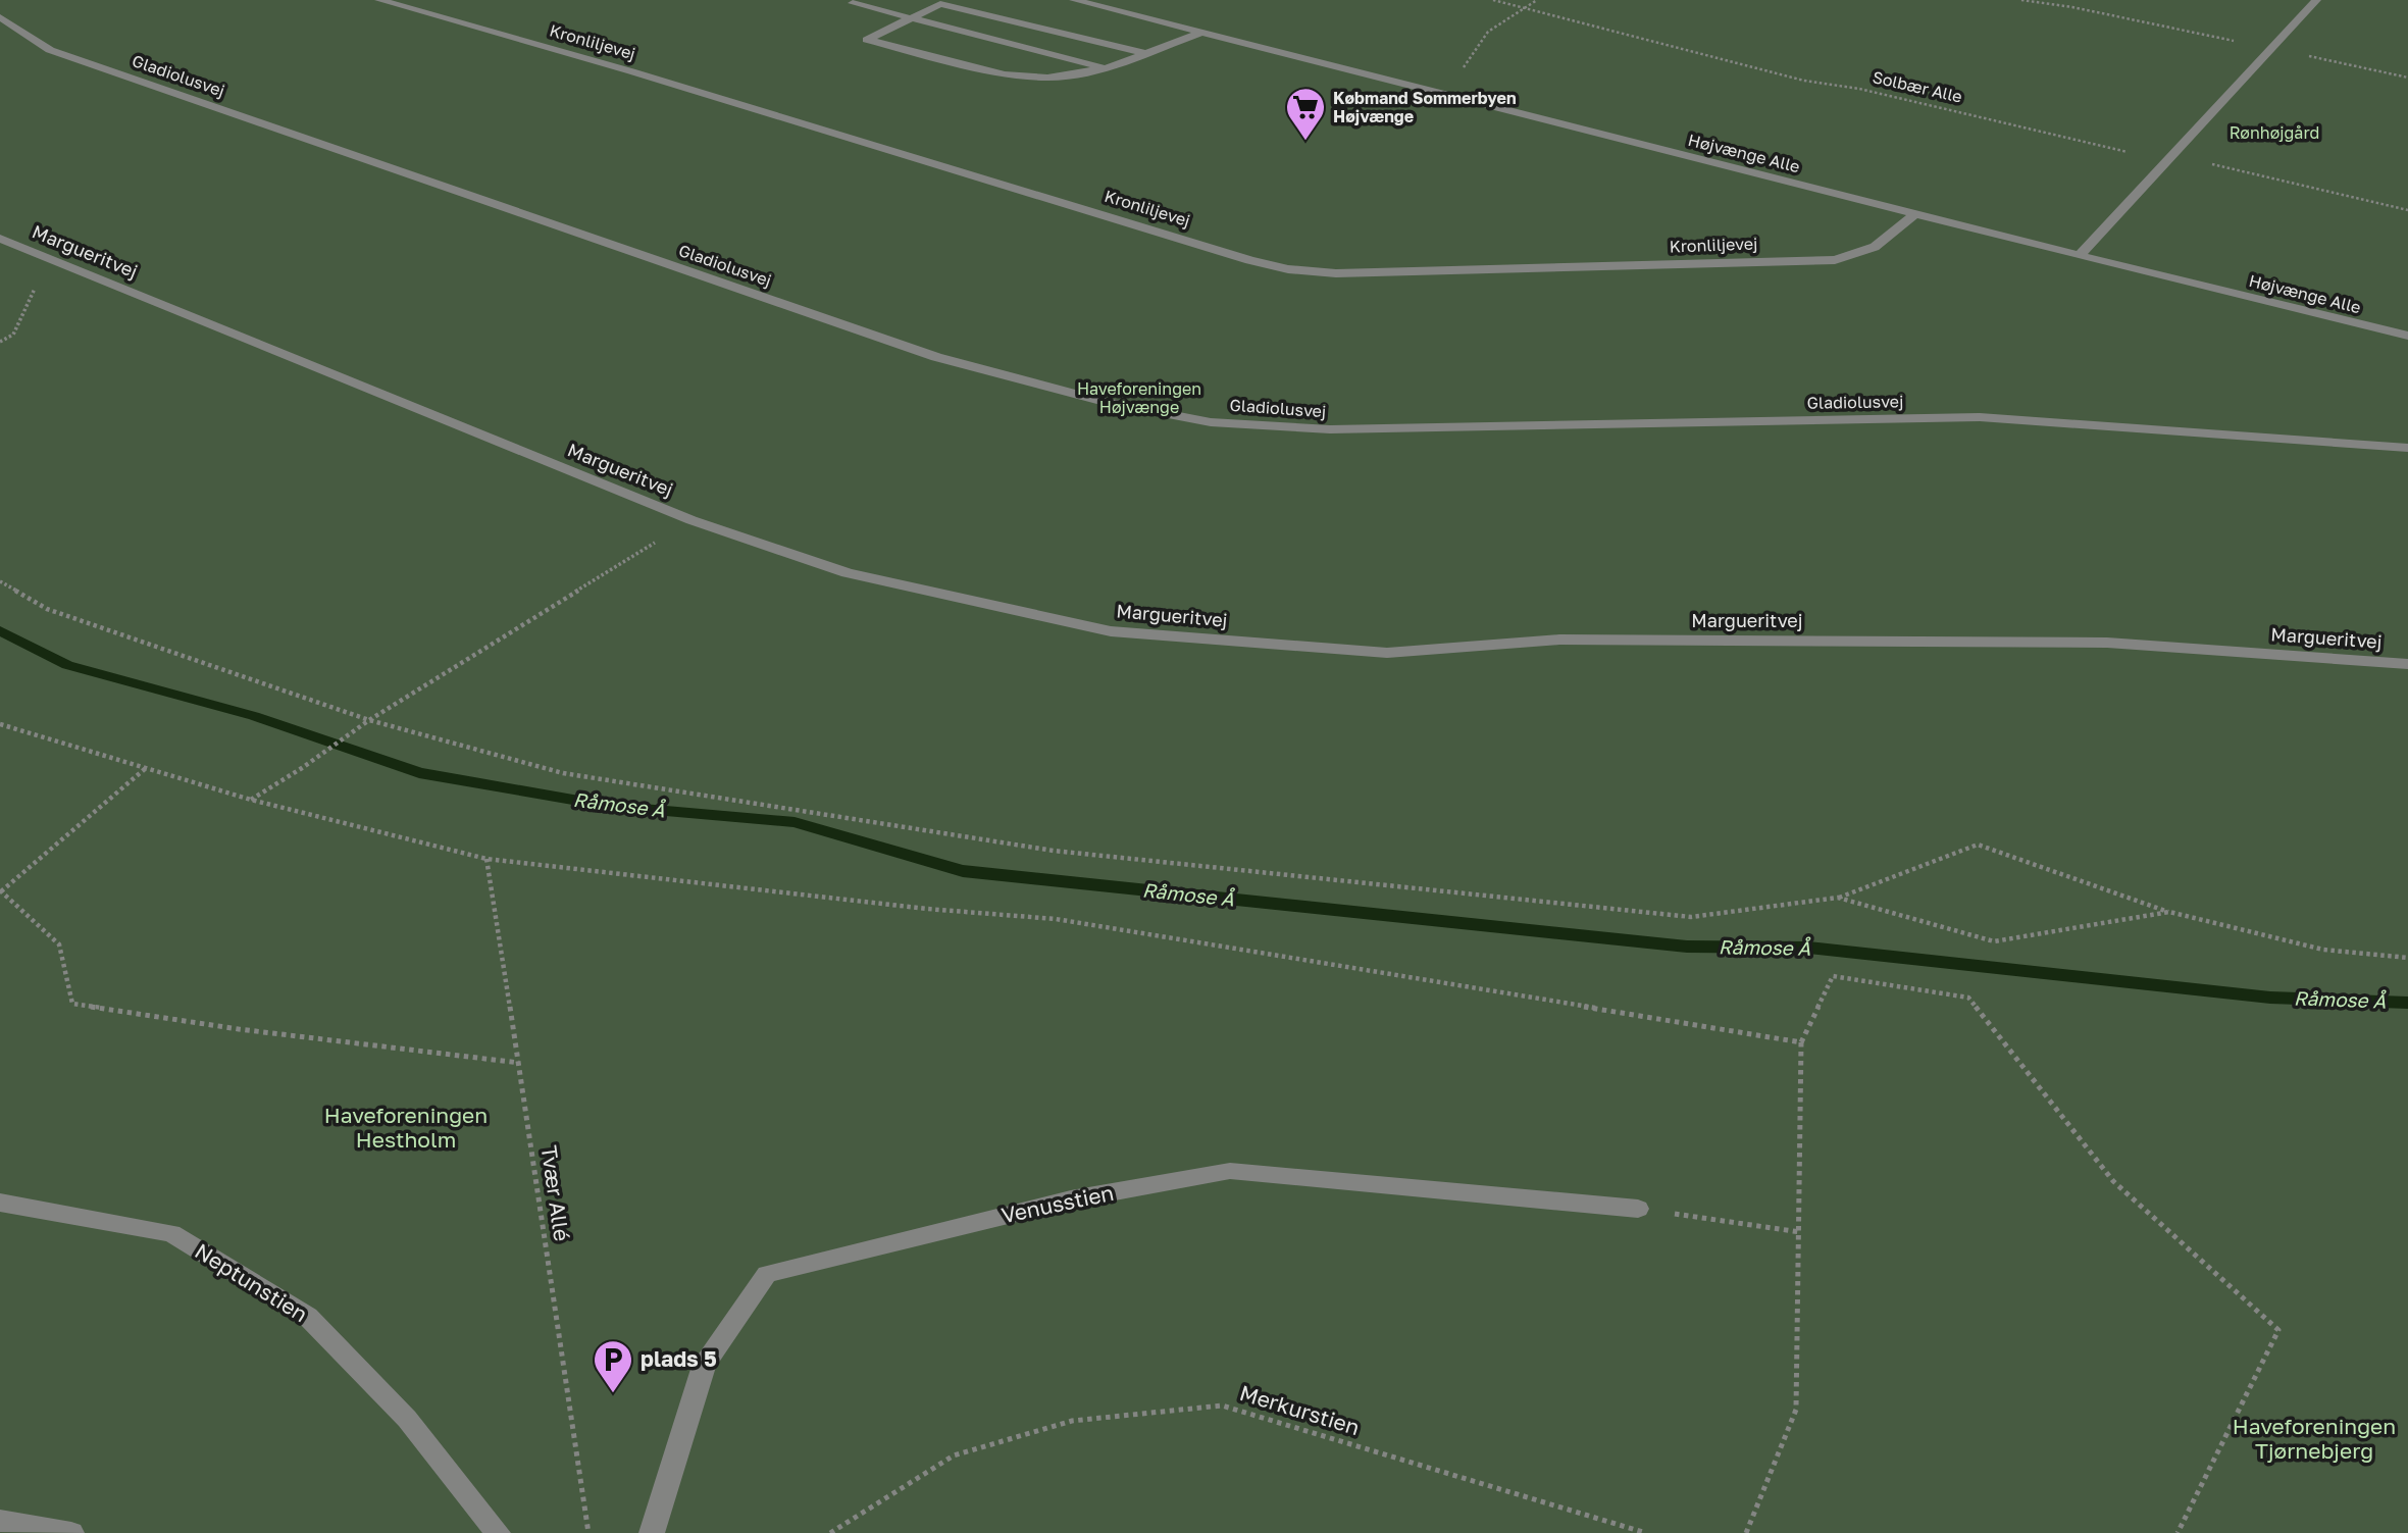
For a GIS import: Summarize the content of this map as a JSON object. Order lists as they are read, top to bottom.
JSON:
{
  "streets": {
    "street": [
      "Kronliljevej",
      "Gladiolusvej",
      "Højvænge Alle",
      "Margueritvej",
      "Venusstien",
      "Neptunstien"
    ],
    "path": ["Solbær Alle", "Tvær Allé", "Merkurstien"]
  },
  "crossings": [
    ["Kronliljevej", "Højvænge Alle"]
  ],
  "water": ["Råmose Å"],
  "parks": [
    "Rønhøjgård",
    "Haveforeningen Højvænge",
    "Haveforeningen Hestholm",
    "Haveforeningen Tjørnebjerg"
  ],
  "places": {
    "supermarket": ["Købmand Sommerbyen Højvænge"],
    "parking": ["plads 5"]
  }
}
